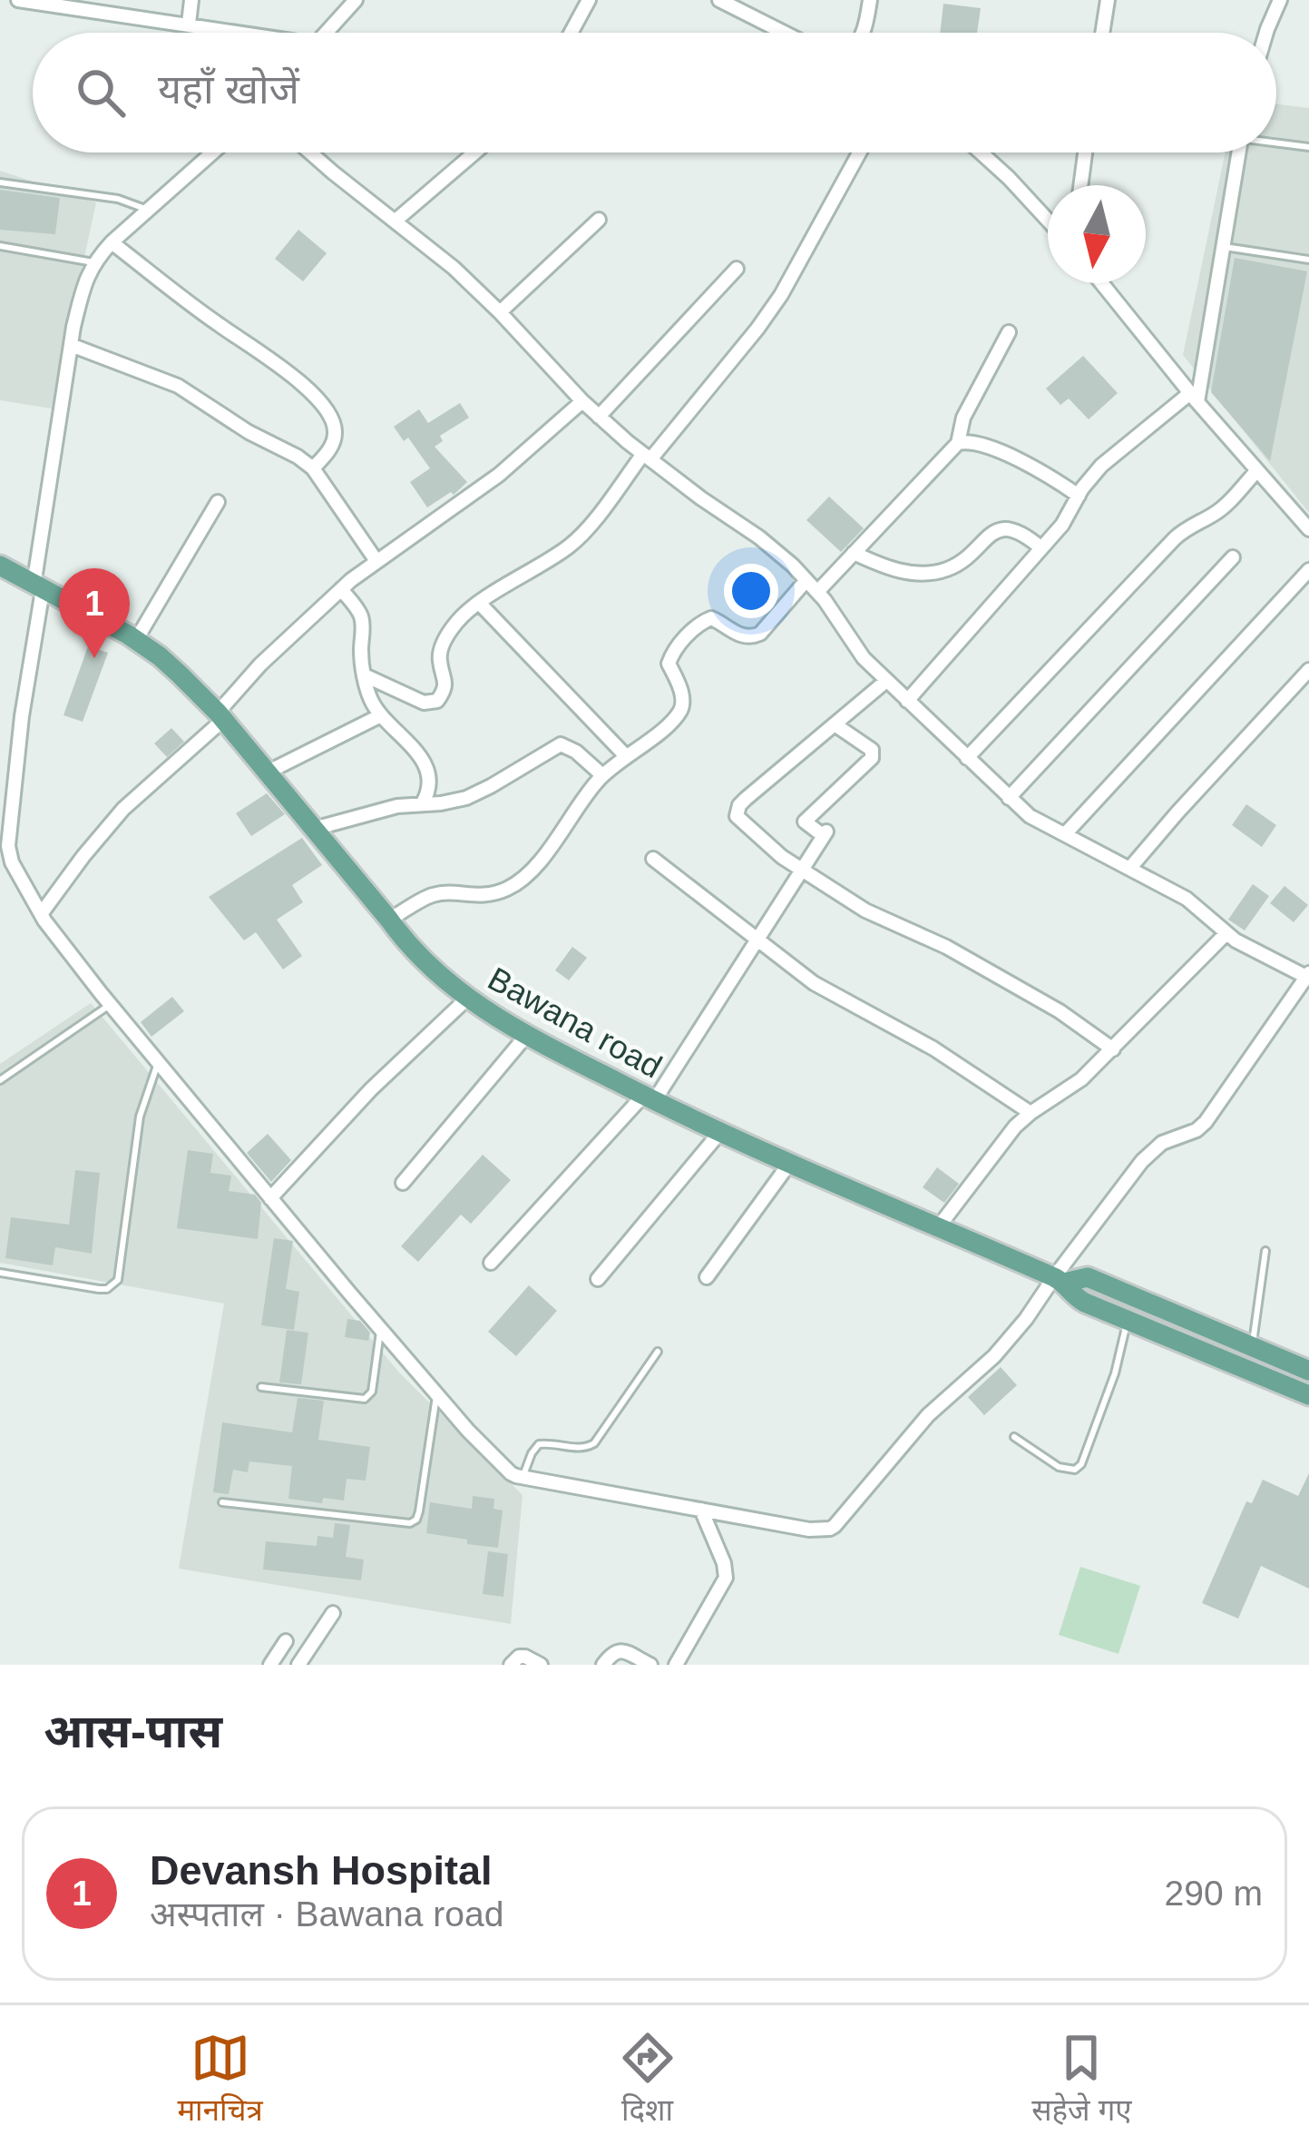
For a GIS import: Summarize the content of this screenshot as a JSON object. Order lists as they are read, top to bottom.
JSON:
{
  "streets": {
    "main road": ["Bawana road"]
  },
  "north": "bottom",
  "page": {
    "search": "यहाँ खोजें",
    "pins": "1",
    "heading": "आस-पास",
    "list": [
      {
        "mark": "1",
        "name": "Devansh Hospital",
        "note": "अस्पताल · Bawana road",
        "value": "290 m"
      }
    ],
    "nav": ["मानचित्र", "दिशा", "सहेजे गए"]
  }
}
